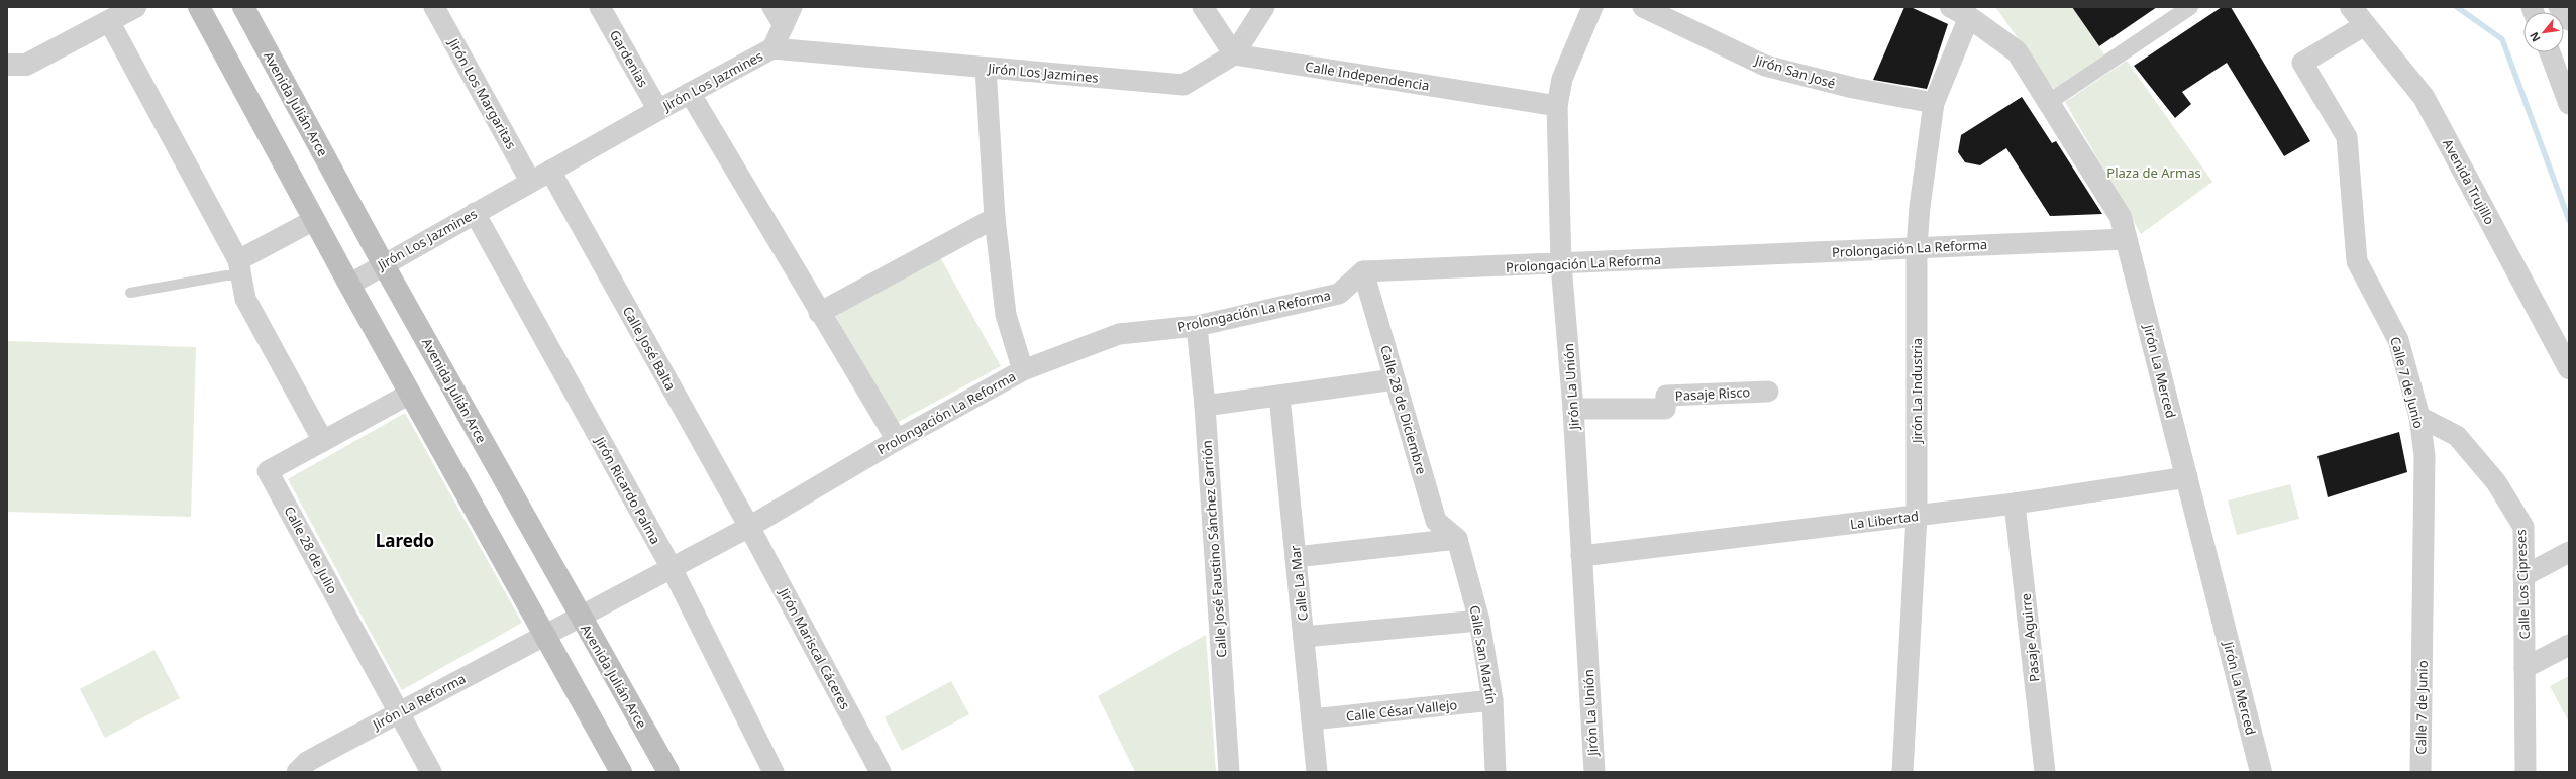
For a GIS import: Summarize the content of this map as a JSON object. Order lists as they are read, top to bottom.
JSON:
{
  "streets": {
    "main road": ["Avenida Julián Arce"],
    "street": [
      "Gardenias",
      "Jirón San José",
      "Jirón Los Jazmines",
      "Calle Independencia",
      "Jirón Los Margaritas",
      "Avenida Trujillo",
      "Prolongación La Reforma",
      "Calle José Balta",
      "Jirón La Merced",
      "Calle 7 de Junio",
      "Jirón La Unión",
      "Jirón La Industria",
      "Pasaje Risco",
      "Calle 28 de Diciembre",
      "Jirón Ricardo Palma",
      "La Libertad",
      "Calle José Faustino Sánchez Carrión",
      "Calle 28 de Julio",
      "Calle La Mar",
      "Calle Los Cipreses",
      "Pasaje Aguirre",
      "Jirón Mariscal Cáceres",
      "Calle San Martín",
      "Jirón La Reforma",
      "Calle César Vallejo"
    ]
  },
  "crossings": [
    ["Gardenias", "Jirón Los Jazmines"],
    ["Jirón San José", "Jirón La Industria"],
    ["Jirón Los Jazmines", "Calle Independencia"],
    ["Jirón Los Jazmines", "Jirón Los Margaritas"],
    ["Jirón Los Jazmines", "Avenida Julián Arce"],
    ["Jirón Los Jazmines", "Calle José Balta"],
    ["Jirón Los Jazmines", "Jirón Ricardo Palma"],
    ["Calle Independencia", "Jirón La Unión"],
    ["Avenida Julián Arce", "Prolongación La Reforma"],
    ["Avenida Trujillo", "Calle 7 de Junio"],
    ["Prolongación La Reforma", "Calle José Balta"],
    ["Prolongación La Reforma", "Jirón La Merced"],
    ["Prolongación La Reforma", "Jirón La Unión"],
    ["Prolongación La Reforma", "Jirón La Industria"],
    ["Prolongación La Reforma", "Calle 28 de Diciembre"],
    ["Prolongación La Reforma", "Jirón Ricardo Palma"],
    ["Prolongación La Reforma", "Calle José Faustino Sánchez Carrión"],
    ["Prolongación La Reforma", "Jirón Mariscal Cáceres"],
    ["Prolongación La Reforma", "Jirón La Reforma"],
    ["Calle José Balta", "Jirón Mariscal Cáceres"],
    ["Jirón La Merced", "Jirón La Industria"],
    ["Jirón La Merced", "La Libertad"],
    ["Calle 7 de Junio", "Calle Los Cipreses"],
    ["Jirón La Unión", "Pasaje Risco"],
    ["Jirón La Unión", "La Libertad"],
    ["Jirón La Industria", "La Libertad"],
    ["Calle 28 de Diciembre", "Calle San Martín"],
    ["La Libertad", "Pasaje Aguirre"],
    ["Calle 28 de Julio", "Jirón La Reforma"],
    ["Calle La Mar", "Calle César Vallejo"],
    ["Calle San Martín", "Calle César Vallejo"]
  ],
  "districts": ["Laredo"],
  "parks": ["Plaza de Armas"],
  "north": "bottom left"
}
